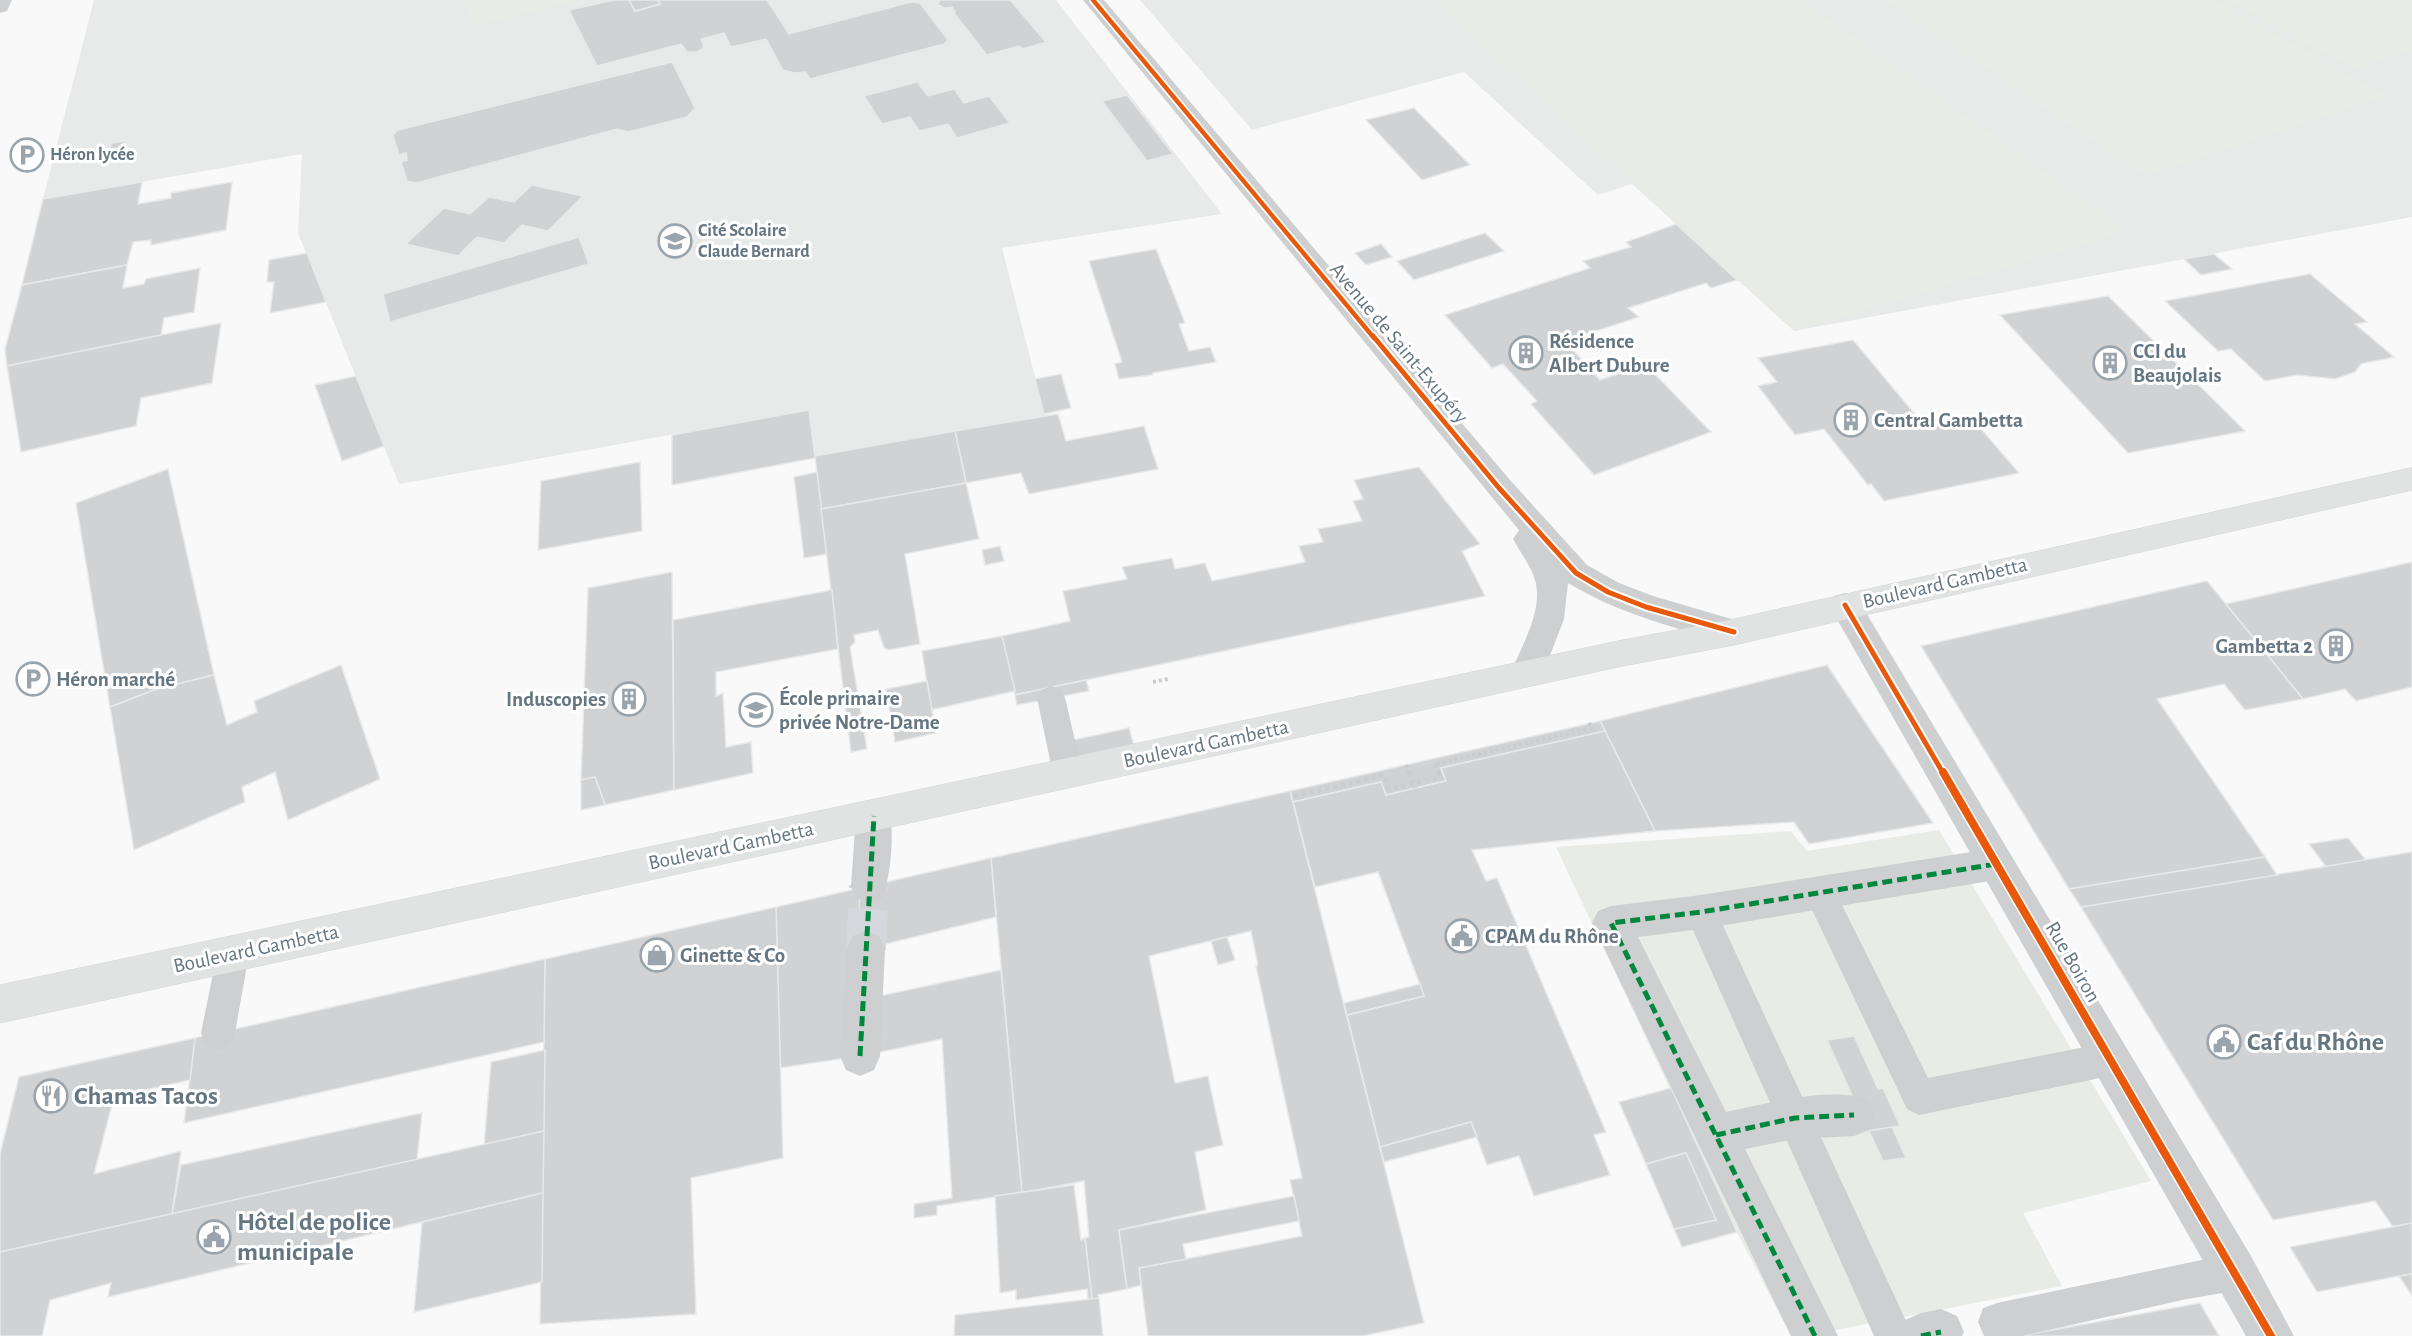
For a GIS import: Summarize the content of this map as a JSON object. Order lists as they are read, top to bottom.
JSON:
{
  "streets": {
    "main road": ["Boulevard Gambetta"],
    "street": ["Avenue de Saint-Exupéry", "Rue Boiron"]
  },
  "crossings": [
    ["Avenue de Saint-Exupéry", "Boulevard Gambetta"],
    ["Boulevard Gambetta", "Rue Boiron"]
  ],
  "places": {
    "parking": ["Héron lycée", "Héron marché"],
    "school or university": ["Cité Scolaire Claude Bernard", "École primaire privée Notre-Dame"],
    "building": [
      "Résidence Albert Dubure",
      "CCI du Beaujolais",
      "Central Gambetta",
      "Gambetta 2",
      "Induscopies"
    ],
    "public building": ["CPAM du Rhône", "Caf du Rhône", "Hôtel de police municipale"],
    "shop": ["Ginette & Co"],
    "restaurant": ["Chamas Tacos"]
  }
}
